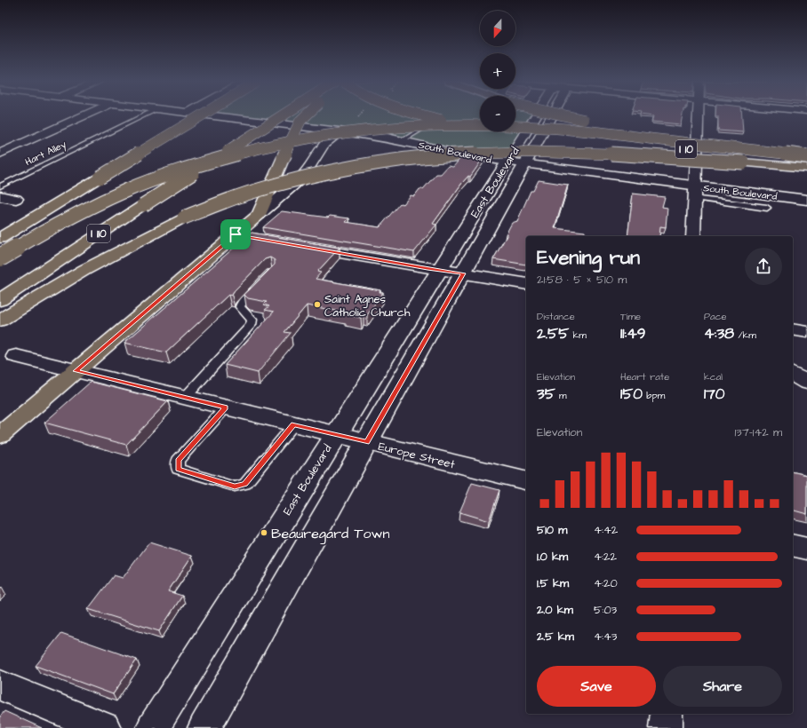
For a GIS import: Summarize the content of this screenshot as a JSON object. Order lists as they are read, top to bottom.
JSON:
{
  "streets": {
    "main road": ["I 10", "I 110"],
    "street": ["South Boulevard", "East Boulevard", "Europe Street"],
    "lane": ["Hart Alley"]
  },
  "crossings": [
    ["South Boulevard", "East Boulevard"],
    ["East Boulevard", "Europe Street"]
  ],
  "places": ["Saint Agnes Catholic Church", "Beauregard Town"],
  "north": "bottom",
  "page": {
    "map_buttons": ["+", "−"],
    "heading": ["Evening run", "21:58 · 5 × 510 m"],
    "stats": [
      ["Distance", "2.55 km"],
      ["Time", "11:49"],
      ["Pace", "4:38 /km"],
      ["Elevation", "35 m"],
      ["Heart rate", "150 bpm"],
      ["kcal", "170"]
    ],
    "chart": ["Elevation", "137–142 m"],
    "list": [
      {
        "name": "510 m",
        "note": "4:42"
      },
      {
        "name": "1.0 km",
        "note": "4:22"
      },
      {
        "name": "1.5 km",
        "note": "4:20"
      },
      {
        "name": "2.0 km",
        "note": "5:03"
      },
      {
        "name": "2.5 km",
        "note": "4:43"
      }
    ],
    "buttons": ["Save", "Share"]
  }
}
